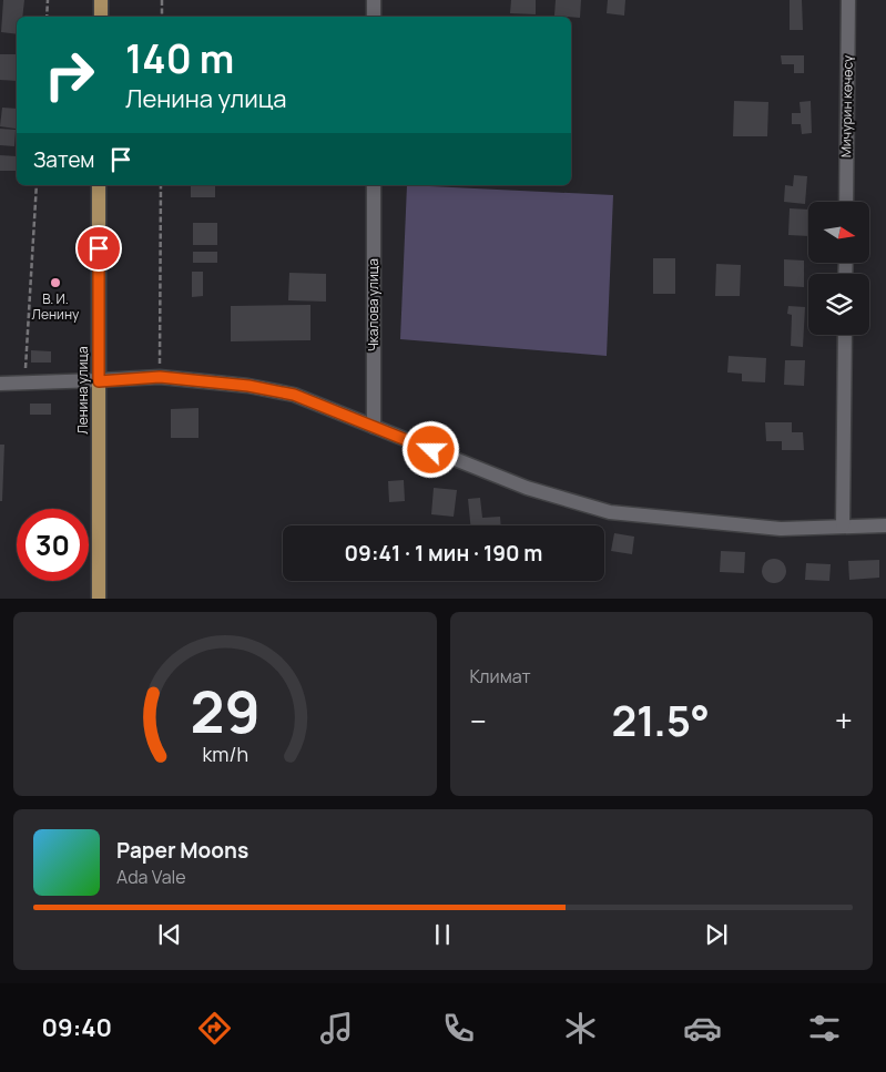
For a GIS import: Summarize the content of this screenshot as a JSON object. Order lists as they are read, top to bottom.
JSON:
{
  "streets": {
    "main road": ["Ленина улица"],
    "street": ["Мичурин көчөсү", "Чкалова улица"]
  },
  "places": ["В. И. Ленину"],
  "north": "right",
  "page": {
    "turn": ["140 m", "Ленина улица"],
    "then": "Затем",
    "limit": "30",
    "trip": "09:41 · 1 мин · 190 m",
    "tile": "Климат",
    "heat": ["−", "21.5°", "+"],
    "song": ["Paper Moons", "Ada Vale"],
    "tabs": "09:40",
    "gauge": ["29", "km/h"]
  }
}
